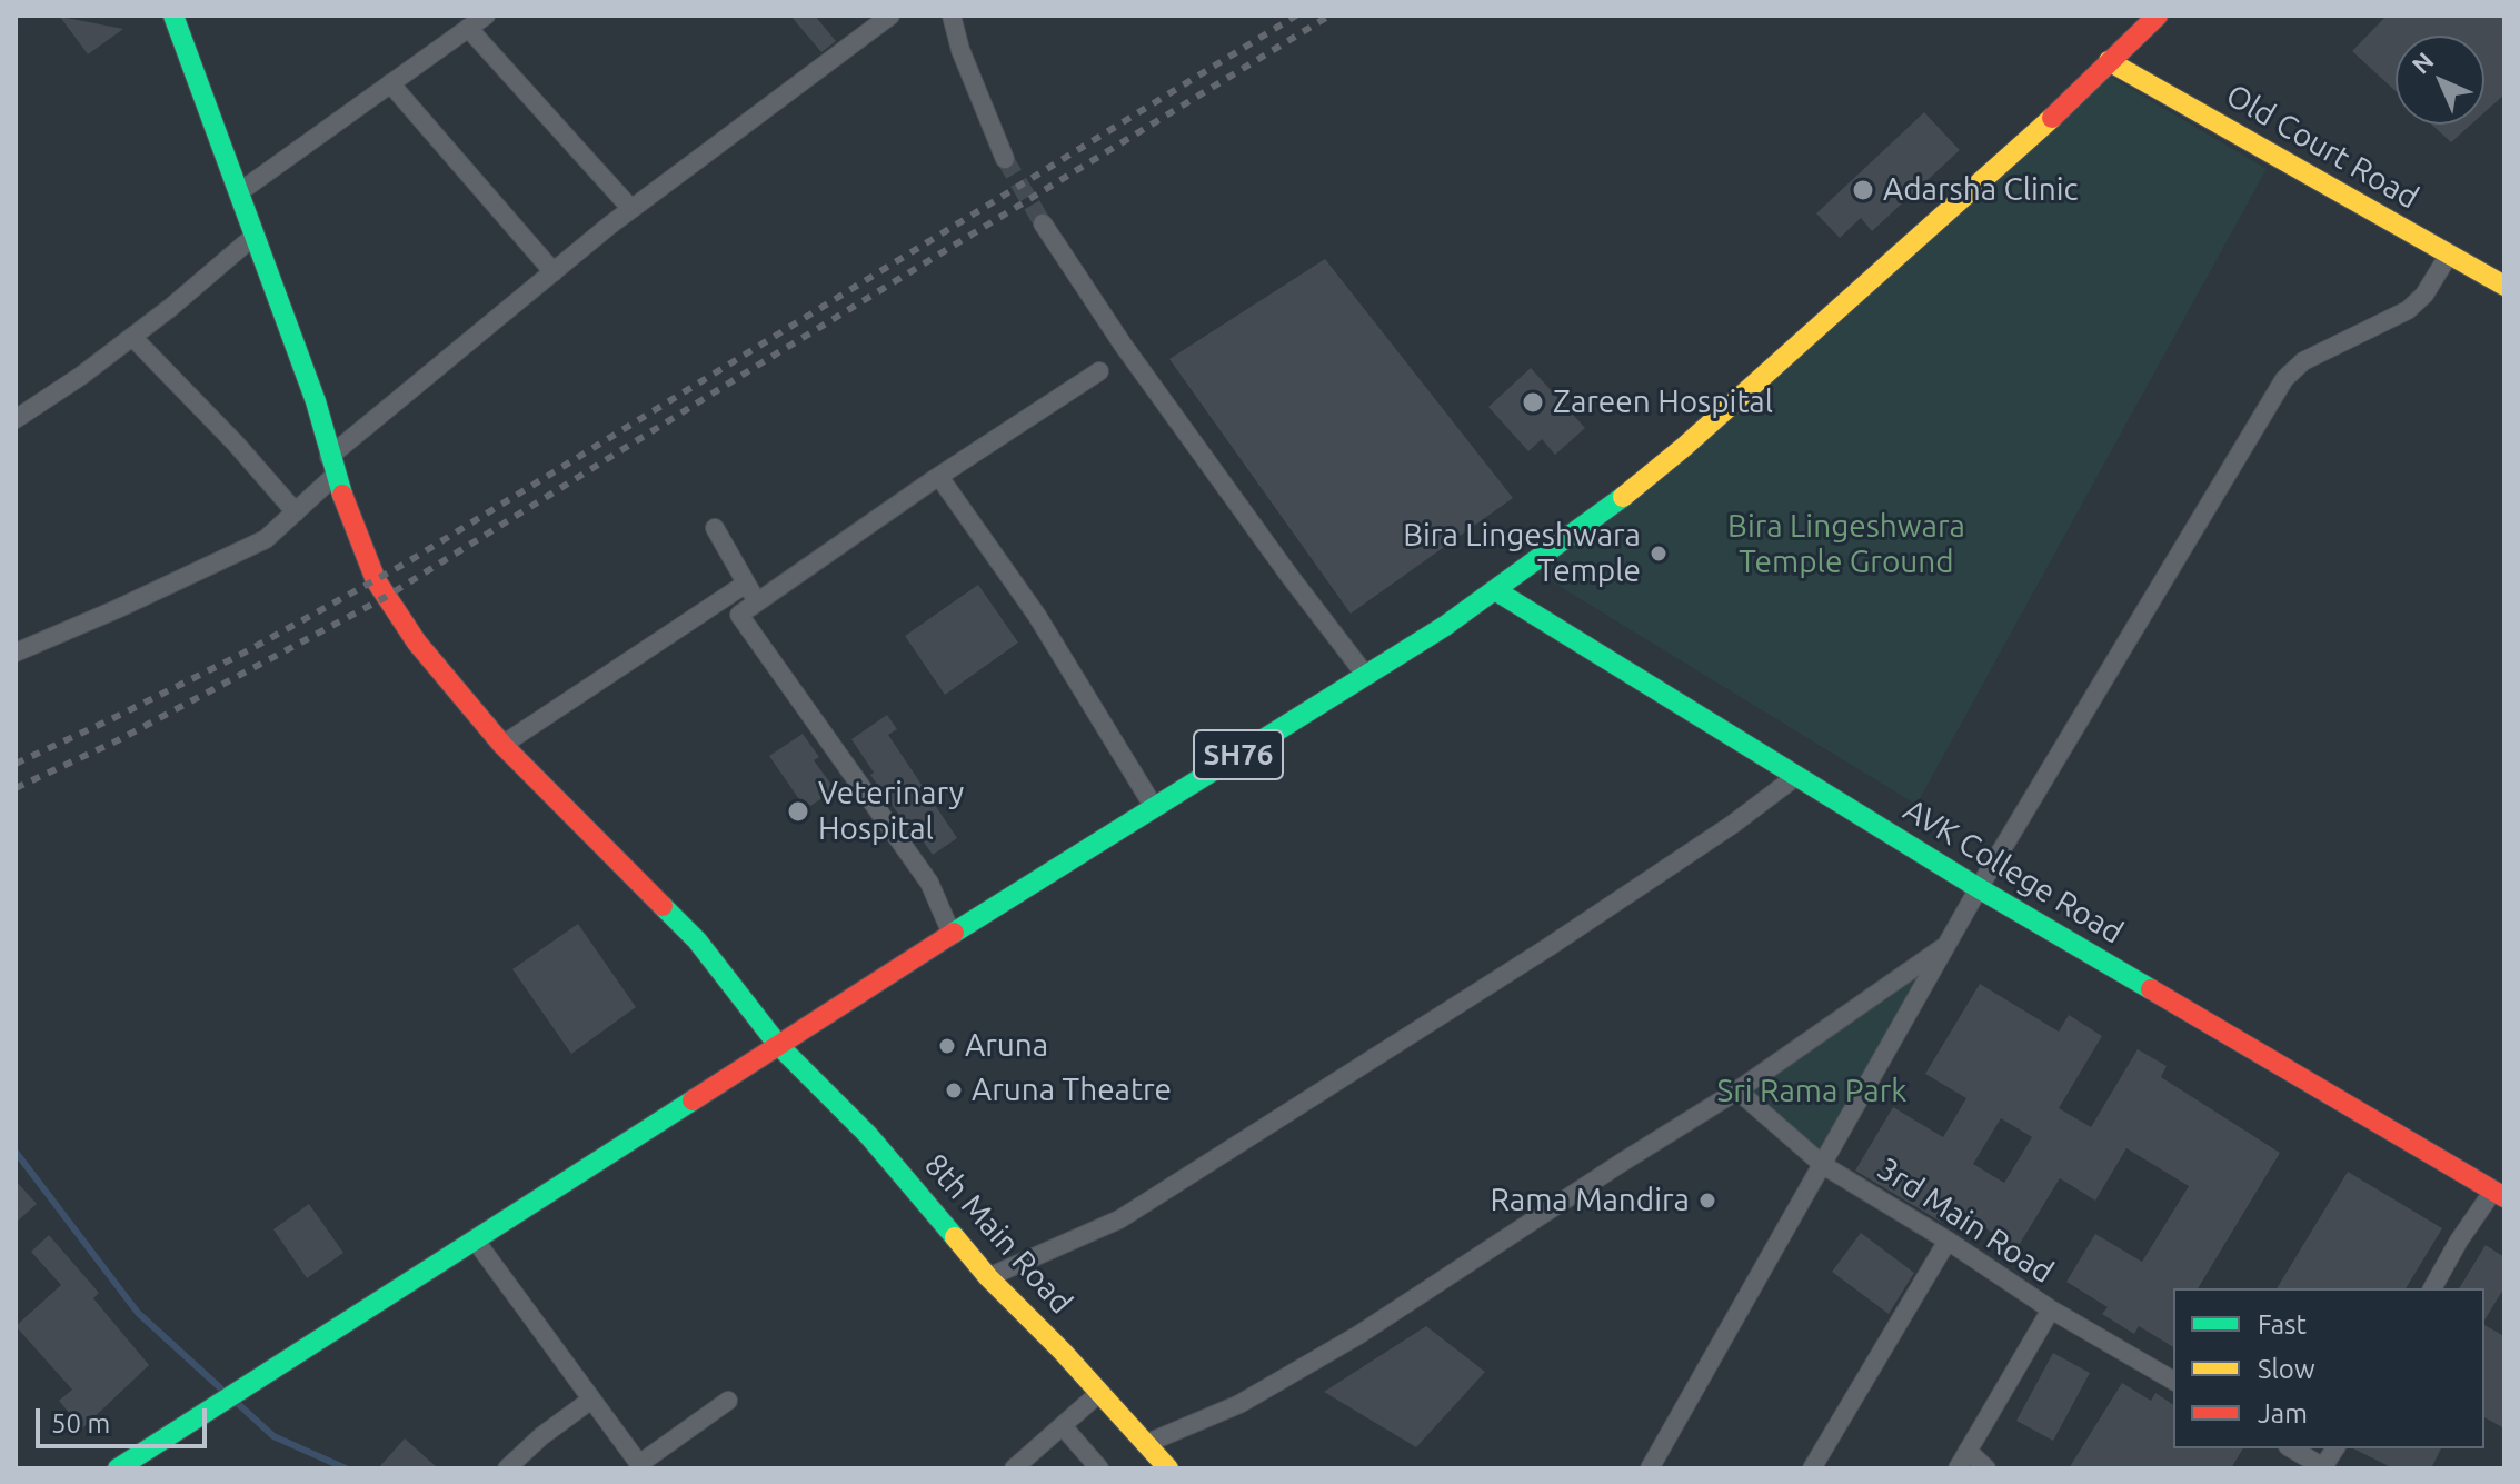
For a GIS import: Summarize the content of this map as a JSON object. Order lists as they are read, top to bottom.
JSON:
{
  "streets": {
    "main road": [
      "Old Court Road",
      "SH76",
      "AVK College Road",
      "8th Main Road"
    ],
    "street": ["3rd Main Road"]
  },
  "crossings": [
    ["Old Court Road", "SH76"],
    ["SH76", "AVK College Road"],
    ["SH76", "8th Main Road"]
  ],
  "parks": ["Bira Lingeshwara Temple Ground", "Sri Rama Park"],
  "places": [
    "Adarsha Clinic",
    "Zareen Hospital",
    "Bira Lingeshwara Temple",
    "Veterinary Hospital",
    "Aruna",
    "Aruna Theatre",
    "Rama Mandira"
  ],
  "legend": ["Fast", "Slow", "Jam"],
  "scale_bar": "50 m",
  "north": "top left"
}
